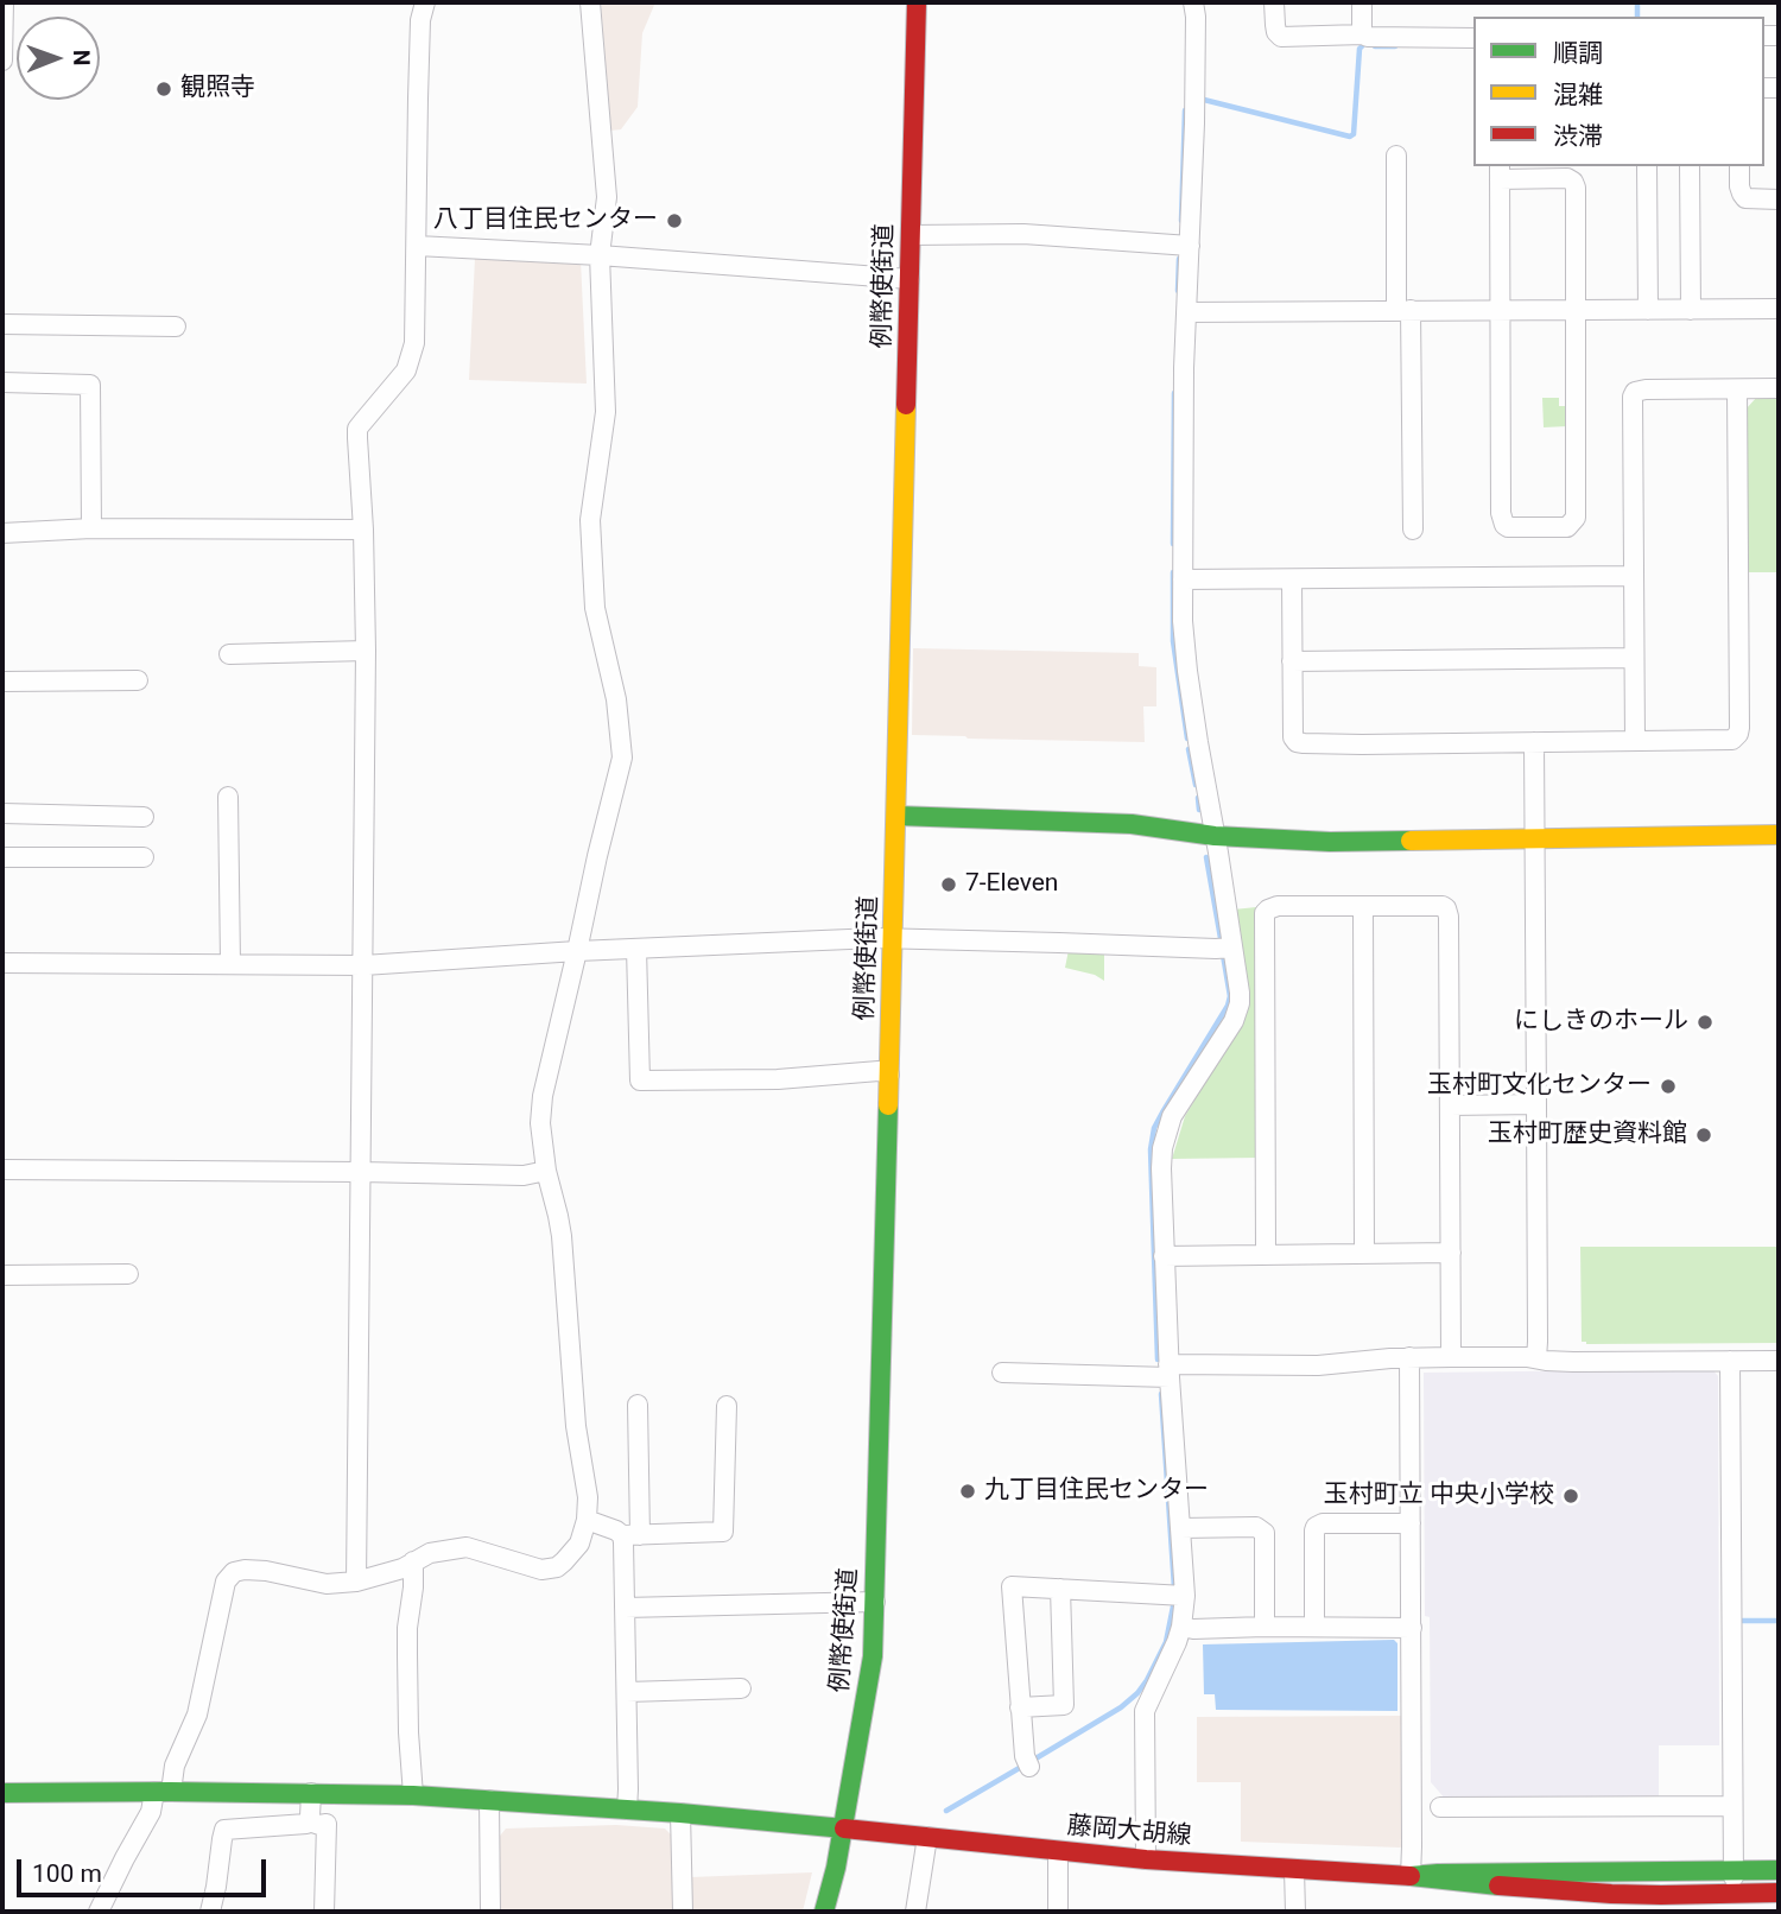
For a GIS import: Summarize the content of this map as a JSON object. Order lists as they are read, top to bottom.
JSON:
{
  "streets": {
    "main road": ["例幣使街道", "藤岡大胡線"]
  },
  "crossings": [
    ["例幣使街道", "藤岡大胡線"]
  ],
  "places": [
    "観照寺",
    "八丁目住民センター",
    "7-Eleven",
    "にしきのホール",
    "玉村町文化センター",
    "玉村町歴史資料館",
    "九丁目住民センター",
    "玉村町立 中央小学校"
  ],
  "legend": ["順調", "混雑", "渋滞"],
  "scale_bar": "100 m",
  "north": "right"
}
